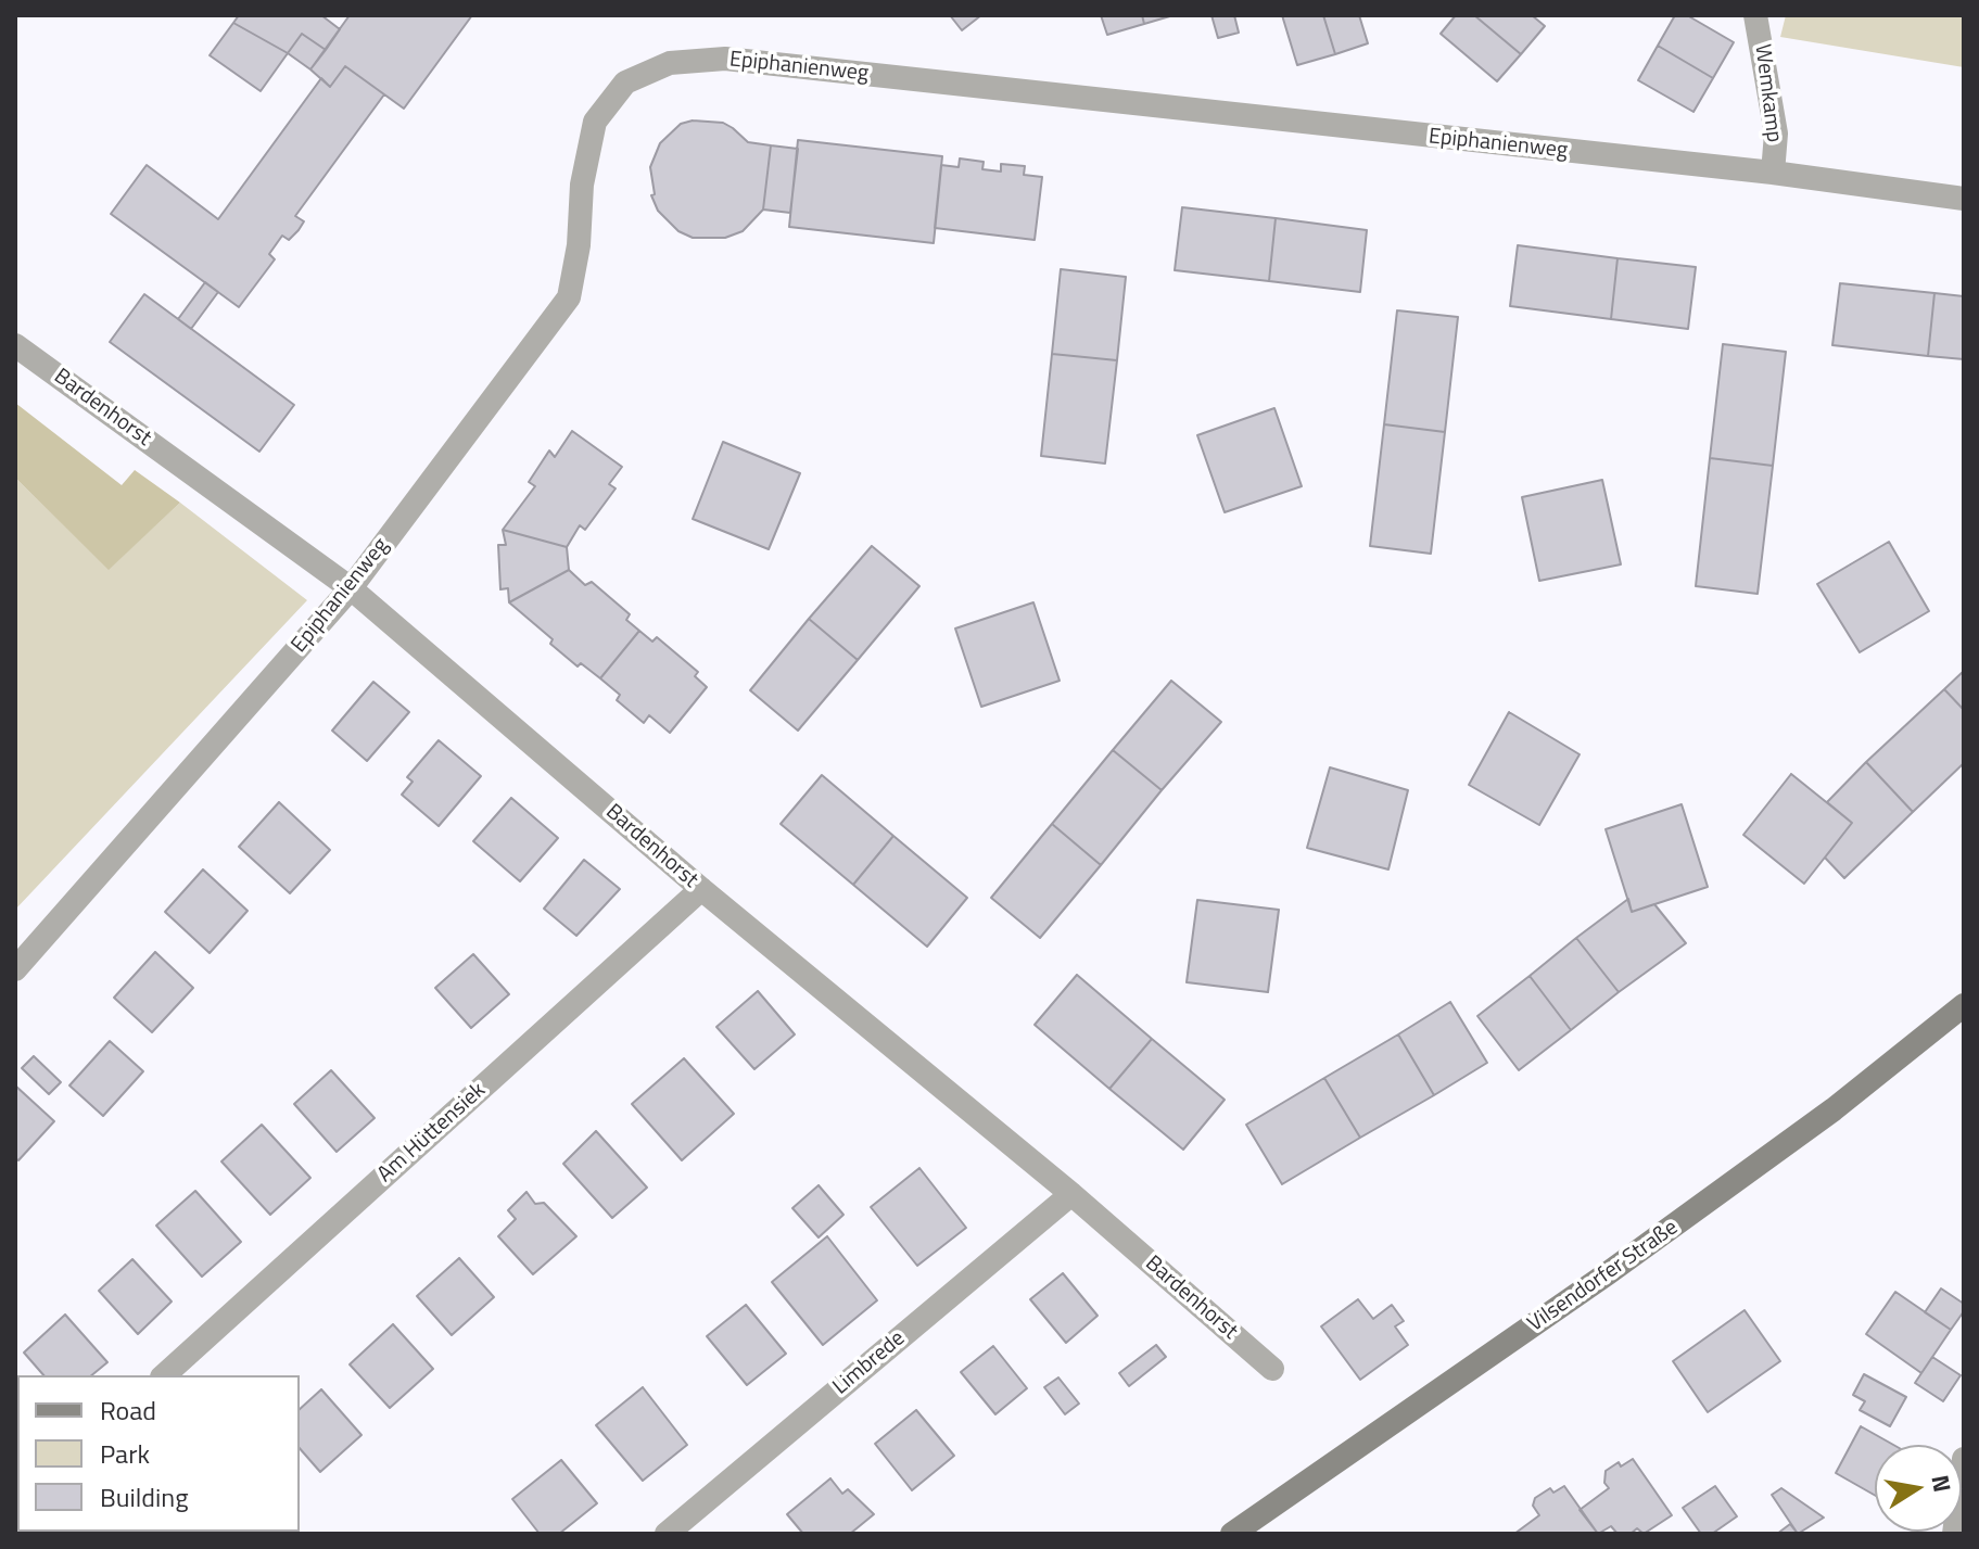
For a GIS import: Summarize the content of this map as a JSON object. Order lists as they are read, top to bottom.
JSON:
{
  "streets": {
    "main road": ["Vilsendorfer Straße"],
    "street": [
      "Epiphanienweg",
      "Wemkamp",
      "Bardenhorst",
      "Am Hüttensiek",
      "Limbrede"
    ]
  },
  "crossings": [
    ["Epiphanienweg", "Wemkamp"],
    ["Epiphanienweg", "Bardenhorst"],
    ["Bardenhorst", "Am Hüttensiek"],
    ["Bardenhorst", "Limbrede"]
  ],
  "legend": ["Road", "Park", "Building"],
  "north": "right"
}
